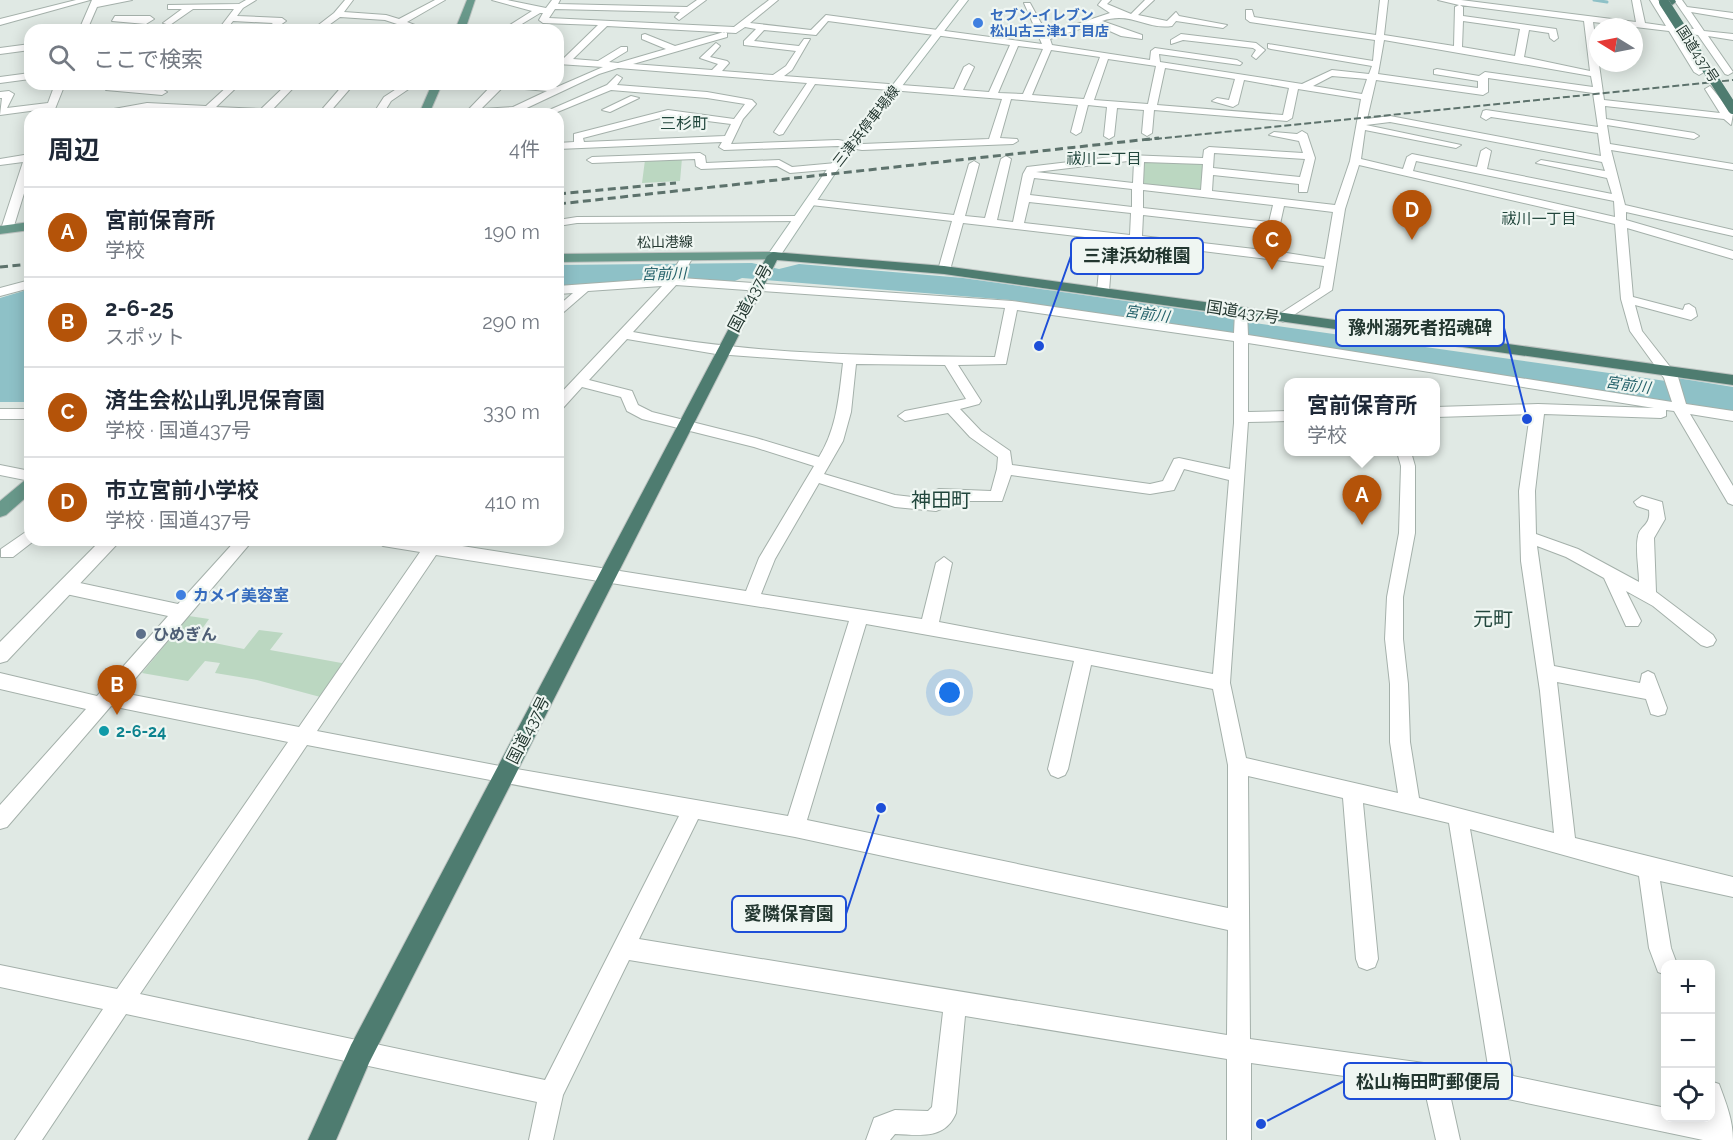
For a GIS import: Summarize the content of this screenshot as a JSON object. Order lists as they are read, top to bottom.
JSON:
{
  "streets": {
    "highway": ["国道437号"],
    "main road": ["三津浜停車場線", "松山港線"]
  },
  "crossings": [
    ["国道437号", "三津浜停車場線"],
    ["国道437号", "松山港線"],
    ["三津浜停車場線", "松山港線"]
  ],
  "districts": [
    "三杉町",
    "祓川二丁目",
    "祓川一丁目",
    "神田町",
    "元町"
  ],
  "water": ["宮前川"],
  "places": [
    "セブン-イレブン 松山古三津1丁目店",
    "三津浜幼稚園",
    "豫州溺死者招魂碑",
    "カメイ美容室",
    "ひめぎん",
    "2-6-24",
    "愛隣保育園",
    "松山梅田町郵便局"
  ],
  "north": "left",
  "page": {
    "search": "ここで検索",
    "heading": ["周辺", "4件"],
    "list": [
      {
        "mark": "A",
        "name": "宮前保育所",
        "note": "学校",
        "value": "190 m"
      },
      {
        "mark": "B",
        "name": "2-6-25",
        "note": "スポット",
        "value": "290 m"
      },
      {
        "mark": "C",
        "name": "済生会松山乳児保育園",
        "note": "学校 · 国道437号",
        "value": "330 m"
      },
      {
        "mark": "D",
        "name": "市立宮前小学校",
        "note": "学校 · 国道437号",
        "value": "410 m"
      }
    ],
    "pins": [
      "D",
      "C",
      "A",
      "B"
    ],
    "popup": ["宮前保育所", "学校"],
    "map_buttons": ["+", "−"]
  }
}
